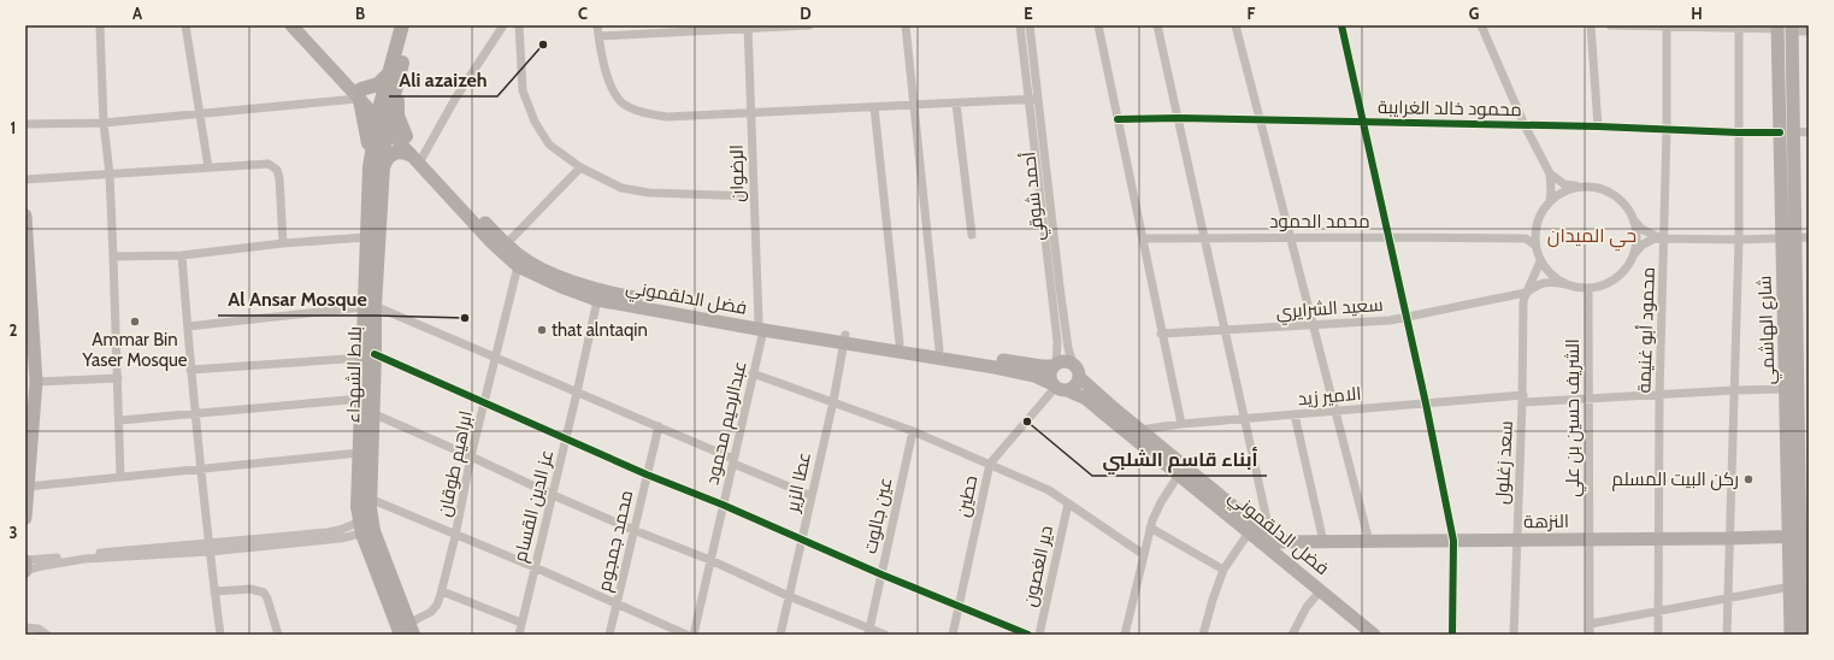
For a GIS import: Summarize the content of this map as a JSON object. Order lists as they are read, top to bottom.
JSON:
{
  "streets": {
    "main road": [
      "فضل الدلقموني",
      "شارع الهاشمي",
      "بلاط الشهداء",
      "النزهة"
    ],
    "street": [
      "محمود خالد الغرايبة",
      "الرضوان",
      "أحمد شوقي",
      "محمد الحمود",
      "سعيد الشرايري",
      "محمود أبو غنيمة",
      "الامير زيد",
      "الشريف حسين بن علي",
      "عبدالرحيم محمود",
      "سعد زغلول",
      "ابراهيم طوقان",
      "عطا الزير",
      "حطين",
      "عز الدين القسام",
      "عين جالوت",
      "محمد جمجوم",
      "دير الغصون"
    ]
  },
  "crossings": [
    ["محمود خالد الغرايبة", "محمود أبو غنيمة"],
    ["محمود خالد الغرايبة", "شارع الهاشمي"],
    ["الرضوان", "فضل الدلقموني"],
    ["الرضوان", "عبدالرحيم محمود"],
    ["أحمد شوقي", "فضل الدلقموني"],
    ["أحمد شوقي", "حطين"],
    ["فضل الدلقموني", "بلاط الشهداء"],
    ["فضل الدلقموني", "عبدالرحيم محمود"],
    ["فضل الدلقموني", "ابراهيم طوقان"],
    ["فضل الدلقموني", "عطا الزير"],
    ["فضل الدلقموني", "حطين"],
    ["فضل الدلقموني", "عز الدين القسام"],
    ["سعيد الشرايري", "سعد زغلول"],
    ["محمود أبو غنيمة", "الامير زيد"],
    ["محمود أبو غنيمة", "النزهة"],
    ["شارع الهاشمي", "الامير زيد"],
    ["شارع الهاشمي", "النزهة"],
    ["بلاط الشهداء", "ابراهيم طوقان"],
    ["الامير زيد", "الشريف حسين بن علي"],
    ["الامير زيد", "سعد زغلول"],
    ["الشريف حسين بن علي", "سعد زغلول"],
    ["الشريف حسين بن علي", "النزهة"],
    ["سعد زغلول", "النزهة"]
  ],
  "districts": ["حي الميدان"],
  "places": [
    "Ali azaizeh",
    "Al Ansar Mosque",
    "Ammar Bin Yaser Mosque",
    "that alntaqin",
    "أبناء قاسم الشلبي",
    "ركن البيت المسلم"
  ],
  "grid": {
    "columns": [
      "A",
      "B",
      "C",
      "D",
      "E",
      "F",
      "G",
      "H"
    ],
    "rows": ["1", "2", "3"]
  }
}
